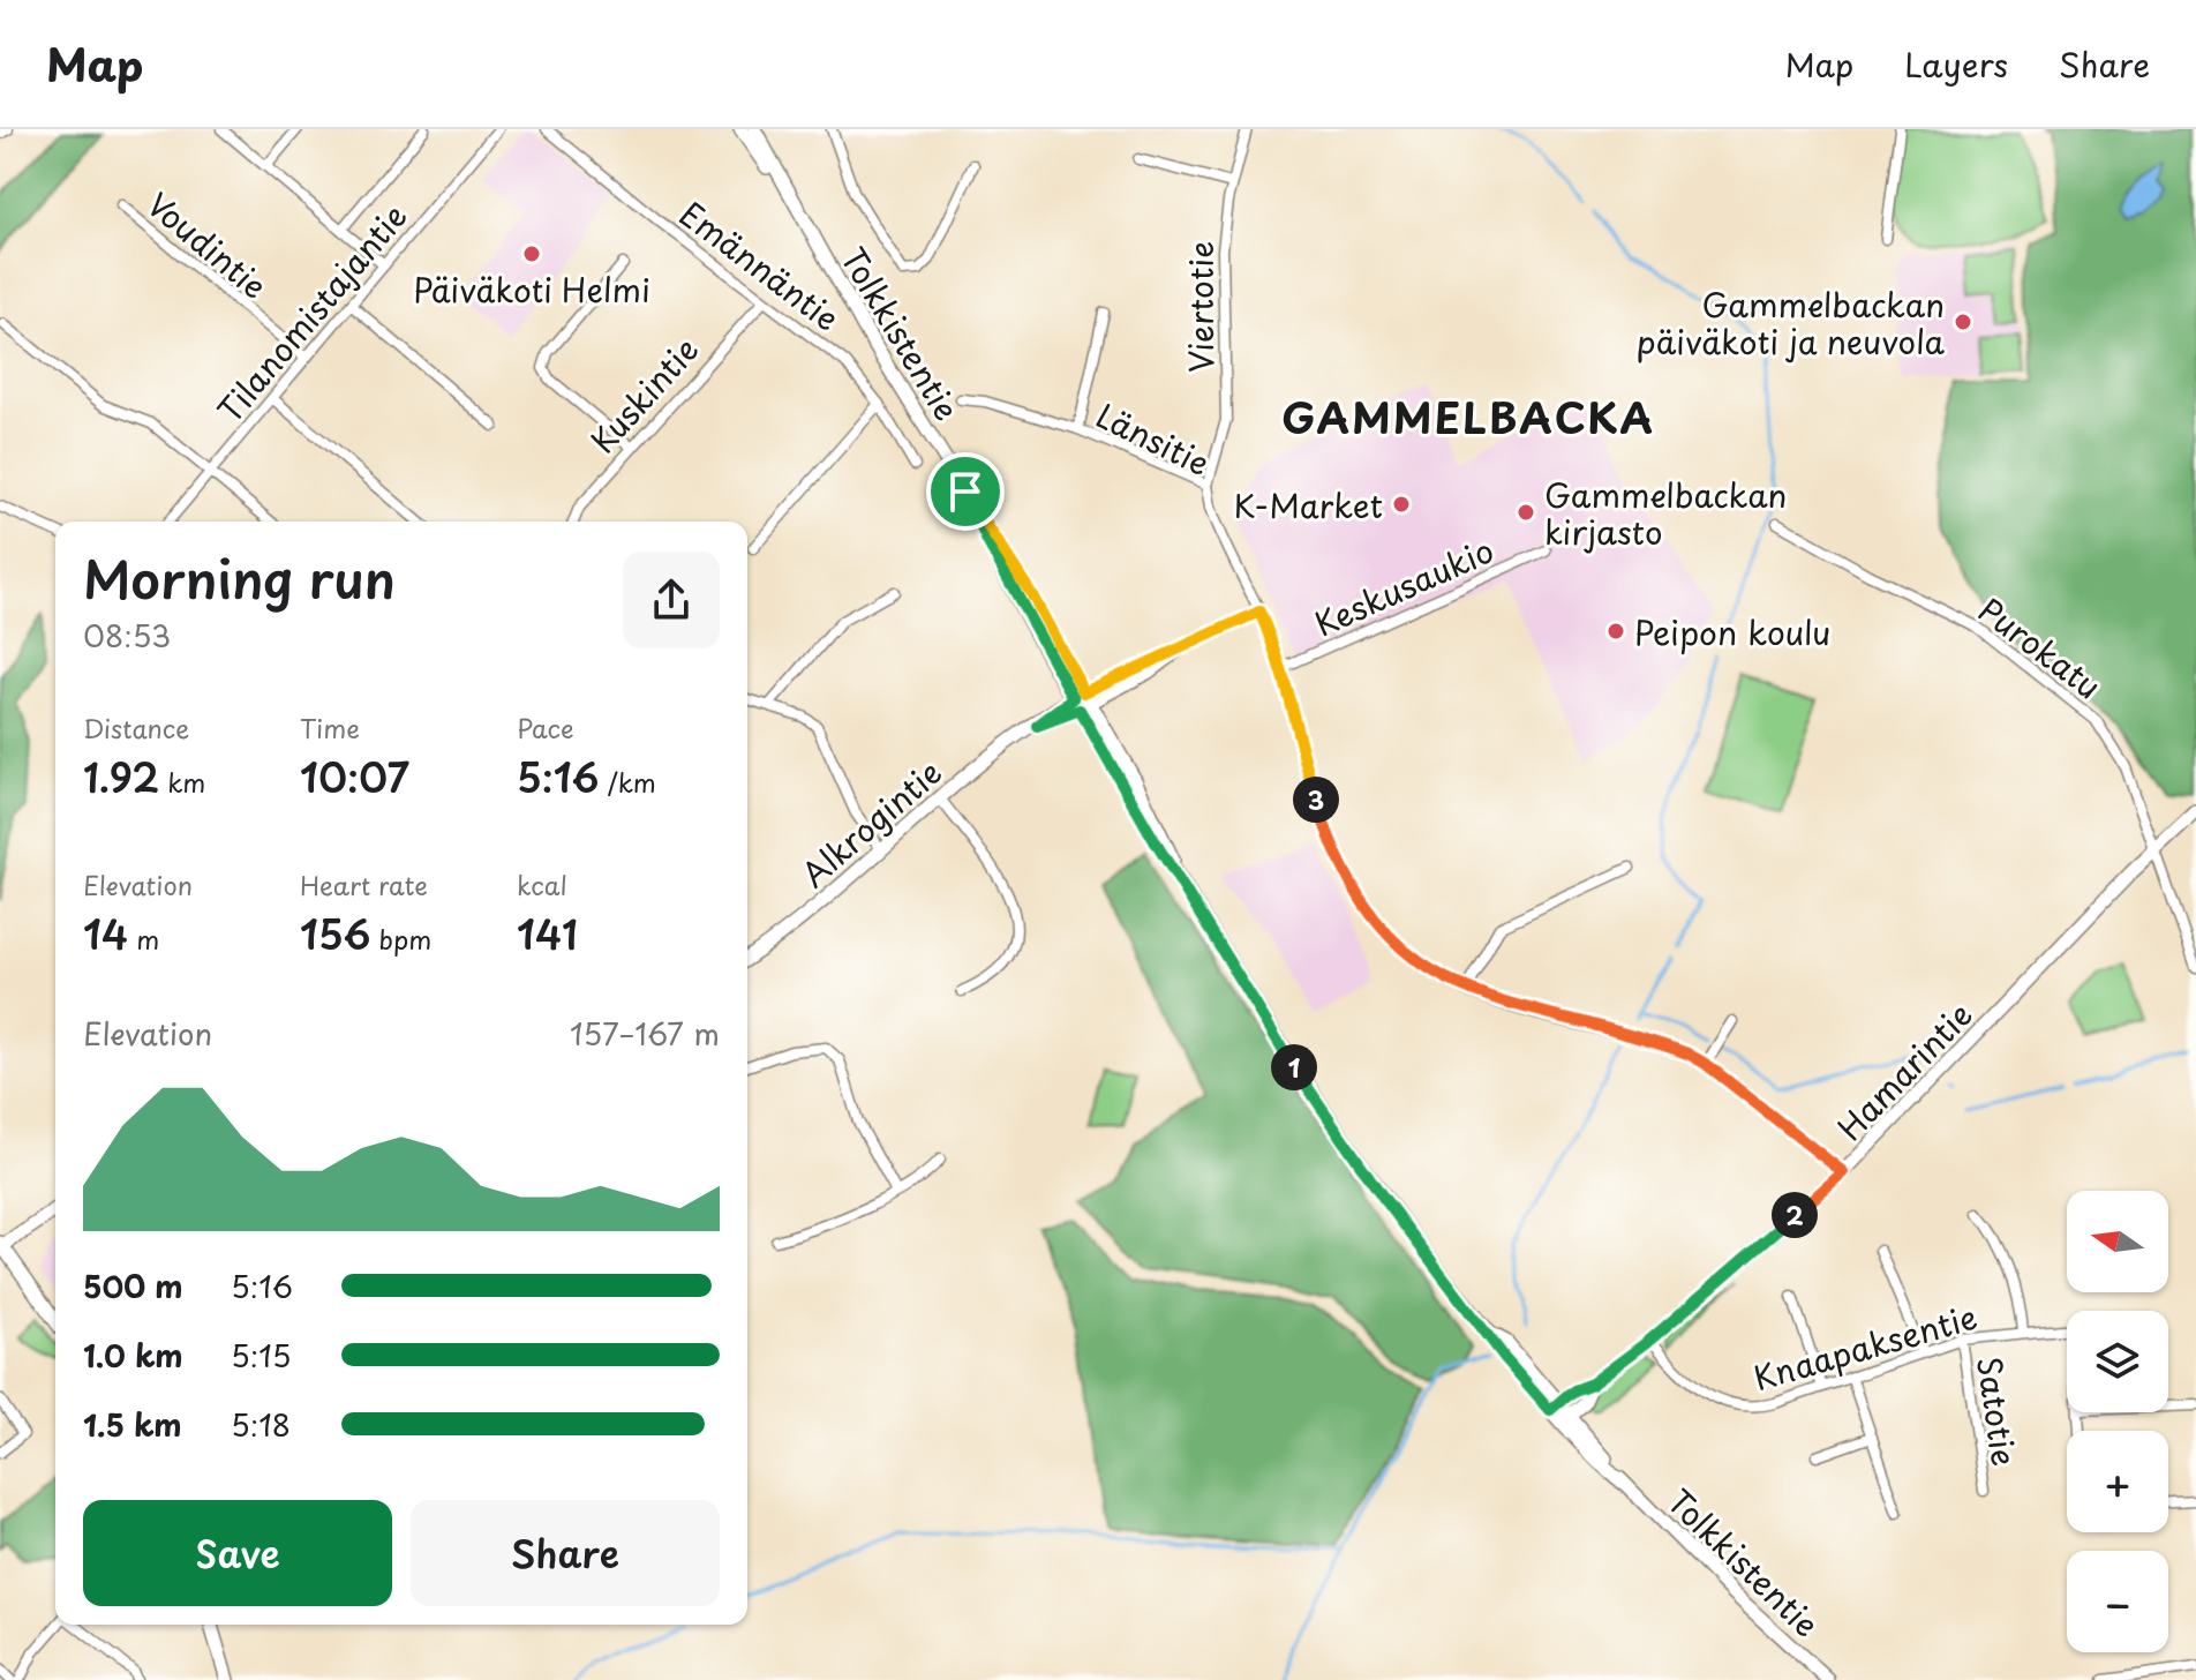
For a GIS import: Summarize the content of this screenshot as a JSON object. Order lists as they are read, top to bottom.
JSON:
{
  "streets": {
    "street": [
      "Voudintie",
      "Emännäntie",
      "Viertotie",
      "Tilanomistajantie",
      "Tolkkistentie",
      "Kuskintie",
      "Länsitie",
      "Keskusaukio",
      "Purokatu",
      "Alkrogintie",
      "Hamarintie",
      "Knaapaksentie",
      "Satotie"
    ]
  },
  "crossings": [
    ["Voudintie", "Tilanomistajantie"],
    ["Emännäntie", "Kuskintie"],
    ["Viertotie", "Länsitie"],
    ["Tolkkistentie", "Alkrogintie"],
    ["Tolkkistentie", "Hamarintie"],
    ["Länsitie", "Keskusaukio"],
    ["Länsitie", "Hamarintie"],
    ["Purokatu", "Hamarintie"],
    ["Hamarintie", "Knaapaksentie"],
    ["Knaapaksentie", "Satotie"]
  ],
  "districts": ["GAMMELBACKA"],
  "places": [
    "Päiväkoti Helmi",
    "Gammelbackan päiväkoti ja neuvola",
    "K-Market",
    "Gammelbackan kirjasto",
    "Peipon koulu"
  ],
  "north": "left",
  "page": {
    "header": "Map",
    "nav": ["Map", "Layers", "Share"],
    "heading": ["Morning run", "08:53"],
    "stats": [
      ["Distance", "1.92 km"],
      ["Time", "10:07"],
      ["Pace", "5:16 /km"],
      ["Elevation", "14 m"],
      ["Heart rate", "156 bpm"],
      ["kcal", "141"]
    ],
    "pins": ["3", "1", "2"],
    "chart": ["Elevation", "157–167 m"],
    "map_buttons": ["+", "−"],
    "list": [
      {
        "name": "500 m",
        "note": "5:16"
      },
      {
        "name": "1.0 km",
        "note": "5:15"
      },
      {
        "name": "1.5 km",
        "note": "5:18"
      }
    ],
    "buttons": ["Save", "Share"]
  }
}
